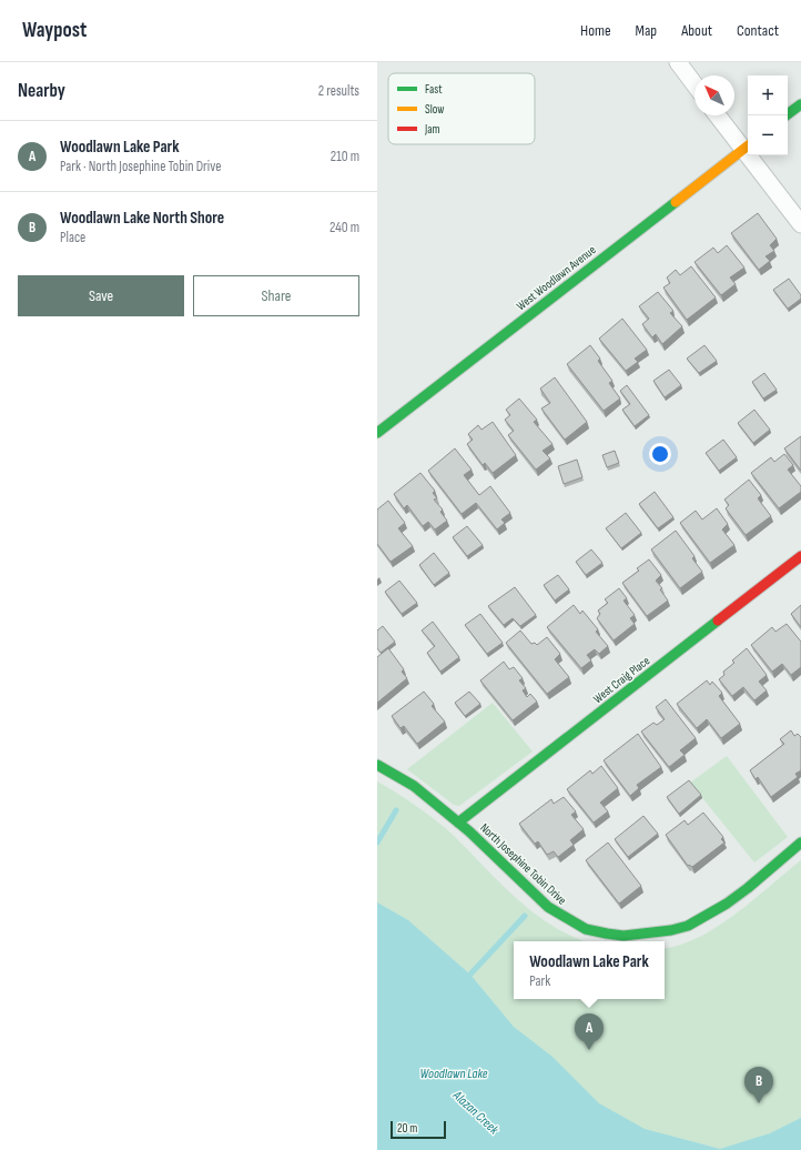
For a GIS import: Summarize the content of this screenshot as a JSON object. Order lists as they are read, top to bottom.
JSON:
{
  "streets": {
    "street": ["West Woodlawn Avenue", "West Craig Place", "North Josephine Tobin Drive"]
  },
  "crossings": [
    ["West Craig Place", "North Josephine Tobin Drive"]
  ],
  "water": ["Woodlawn Lake", "Alazan Creek"],
  "legend": ["Fast", "Slow", "Jam"],
  "scale_bar": "20 m",
  "north": "top left",
  "page": {
    "header": "Waypost",
    "nav": [
      "Home",
      "Map",
      "About",
      "Contact"
    ],
    "heading": ["Nearby", "2 results"],
    "map_buttons": ["+", "−"],
    "list": [
      {
        "mark": "A",
        "name": "Woodlawn Lake Park",
        "note": "Park · North Josephine Tobin Drive",
        "value": "210 m"
      },
      {
        "mark": "B",
        "name": "Woodlawn Lake North Shore",
        "note": "Place",
        "value": "240 m"
      }
    ],
    "buttons": ["Save", "Share"],
    "popup": ["Woodlawn Lake Park", "Park"],
    "pins": ["A", "B"],
    "scale": "20 m"
  }
}
